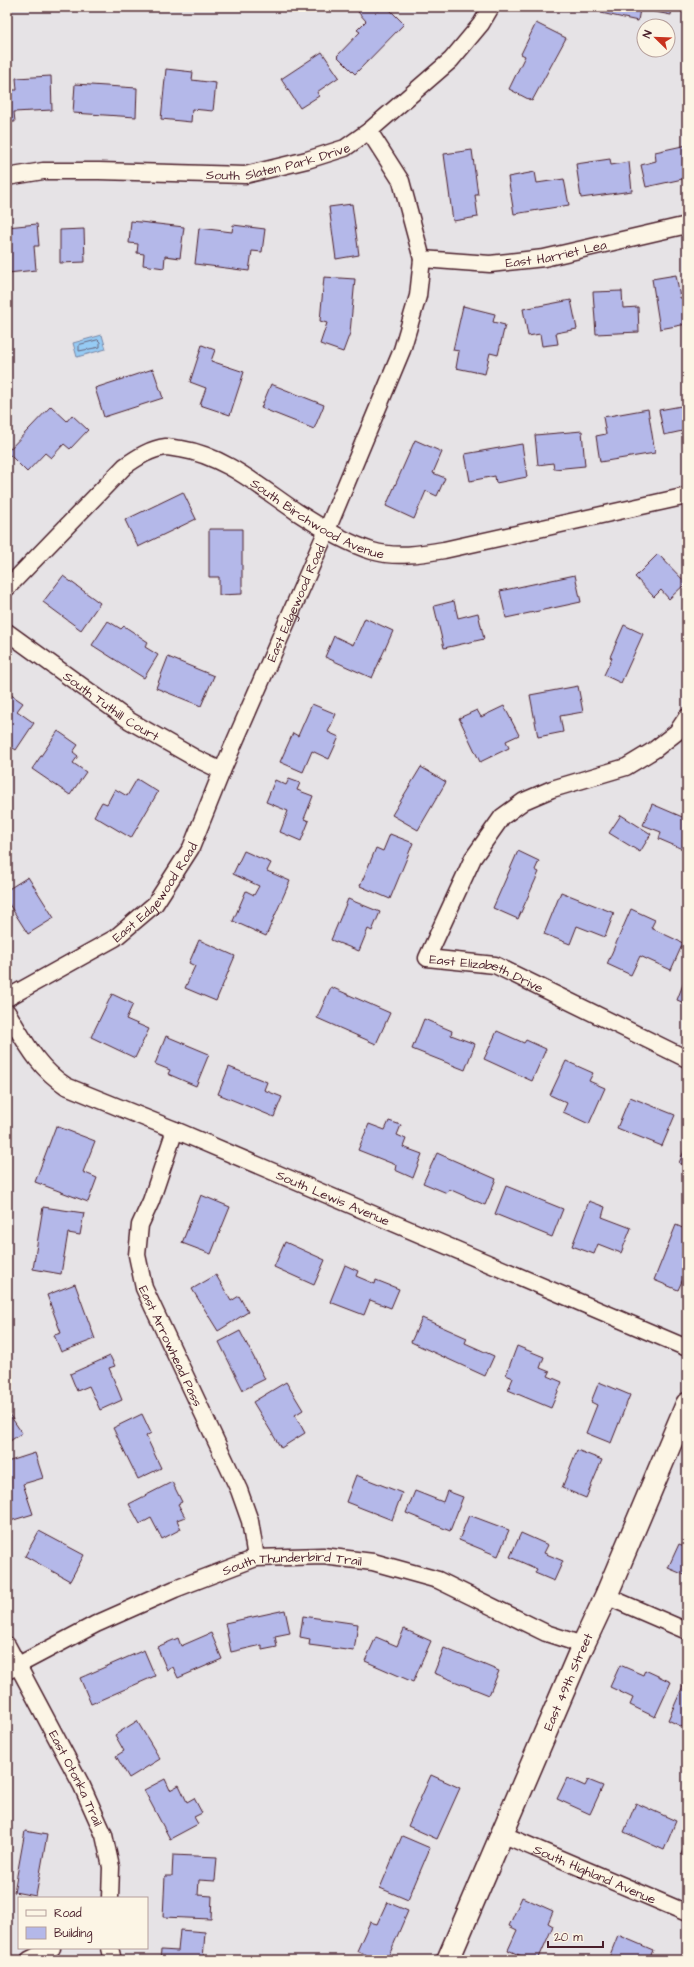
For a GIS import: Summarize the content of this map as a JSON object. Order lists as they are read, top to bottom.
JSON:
{
  "streets": {
    "street": [
      "South Slaten Park Drive",
      "East Harriet Lea",
      "South Birchwood Avenue",
      "East Edgewood Road",
      "South Tuthill Court",
      "East Elizabeth Drive",
      "South Lewis Avenue",
      "East Arrowhead Pass",
      "South Thunderbird Trail",
      "East 49th Street",
      "East Otonka Trail",
      "South Highland Avenue"
    ]
  },
  "crossings": [
    ["South Slaten Park Drive", "East Edgewood Road"],
    ["East Harriet Lea", "East Edgewood Road"],
    ["South Birchwood Avenue", "East Edgewood Road"],
    ["East Edgewood Road", "South Tuthill Court"],
    ["South Lewis Avenue", "East Arrowhead Pass"],
    ["East Arrowhead Pass", "South Thunderbird Trail"],
    ["South Thunderbird Trail", "East 49th Street"],
    ["South Thunderbird Trail", "East Otonka Trail"],
    ["East 49th Street", "South Highland Avenue"]
  ],
  "legend": ["Road", "Building"],
  "scale_bar": "20 m",
  "north": "top left"
}
